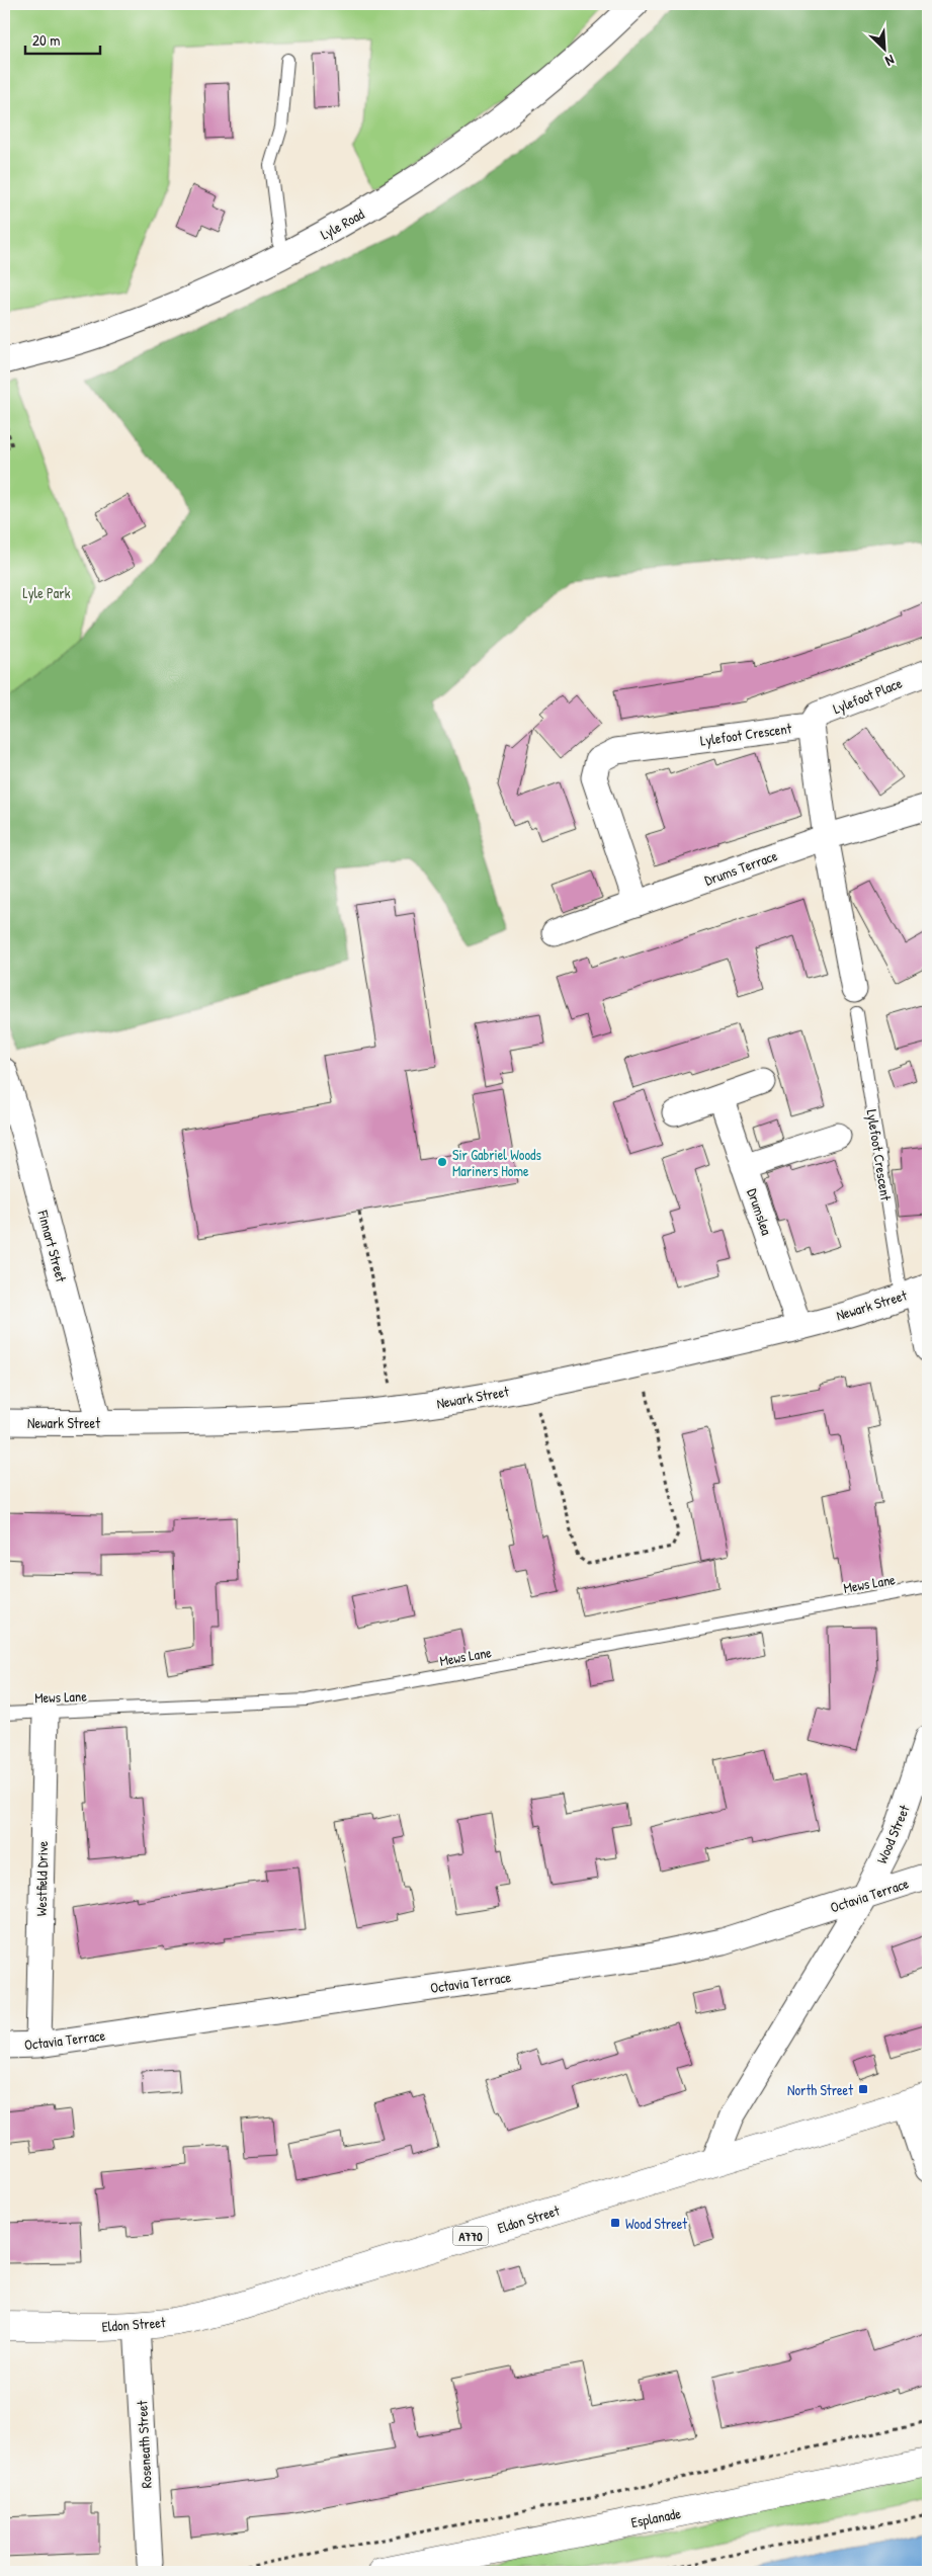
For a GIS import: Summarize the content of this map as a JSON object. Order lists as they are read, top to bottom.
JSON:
{
  "streets": {
    "main road": ["Eldon Street", "A770", "Esplanade"],
    "street": [
      "Lyle Road",
      "Lylefoot Place",
      "Lylefoot Crescent",
      "Drums Terrace",
      "Drumslea",
      "Finnart Street",
      "Newark Street",
      "Wood Street",
      "Westfield Drive",
      "Octavia Terrace",
      "Roseneath Street"
    ],
    "lane": ["Mews Lane"]
  },
  "crossings": [
    ["Lylefoot Place", "Lylefoot Crescent"],
    ["Lylefoot Crescent", "Drums Terrace"],
    ["Lylefoot Crescent", "Newark Street"],
    ["Drumslea", "Newark Street"],
    ["Finnart Street", "Newark Street"],
    ["Mews Lane", "Westfield Drive"],
    ["Wood Street", "Octavia Terrace"],
    ["Wood Street", "Eldon Street"],
    ["Westfield Drive", "Octavia Terrace"],
    ["Eldon Street", "Roseneath Street"]
  ],
  "parks": ["Lyle Park"],
  "places": {
    "other": ["Sir Gabriel Woods Mariners Home"],
    "transit": ["North Street", "Wood Street"]
  },
  "scale_bar": "20 m",
  "north": "bottom right"
}
